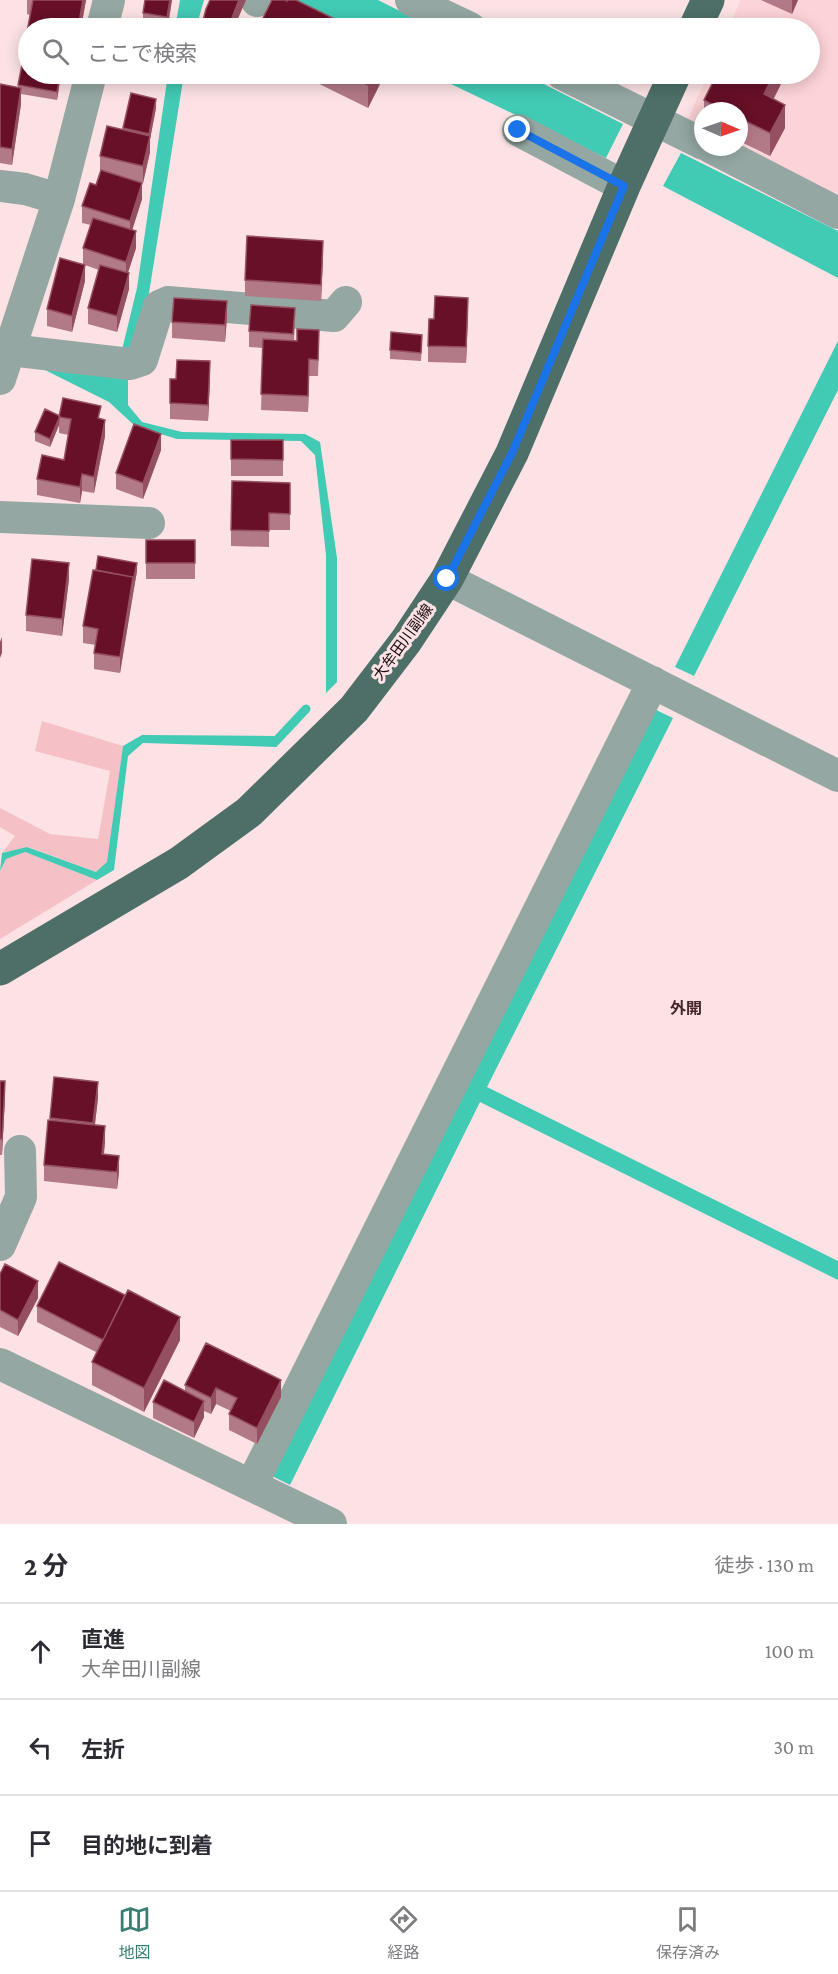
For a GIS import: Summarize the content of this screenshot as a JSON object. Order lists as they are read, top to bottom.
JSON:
{
  "streets": {
    "main road": ["大牟田川副線"]
  },
  "districts": ["外開"],
  "north": "right",
  "page": {
    "search": "ここで検索",
    "heading": ["2 分", "徒歩 · 130 m"],
    "list": [
      ["直進", "大牟田川副線", "100 m"],
      ["左折", "30 m"],
      "目的地に到着"
    ],
    "nav": ["地図", "経路", "保存済み"]
  }
}
